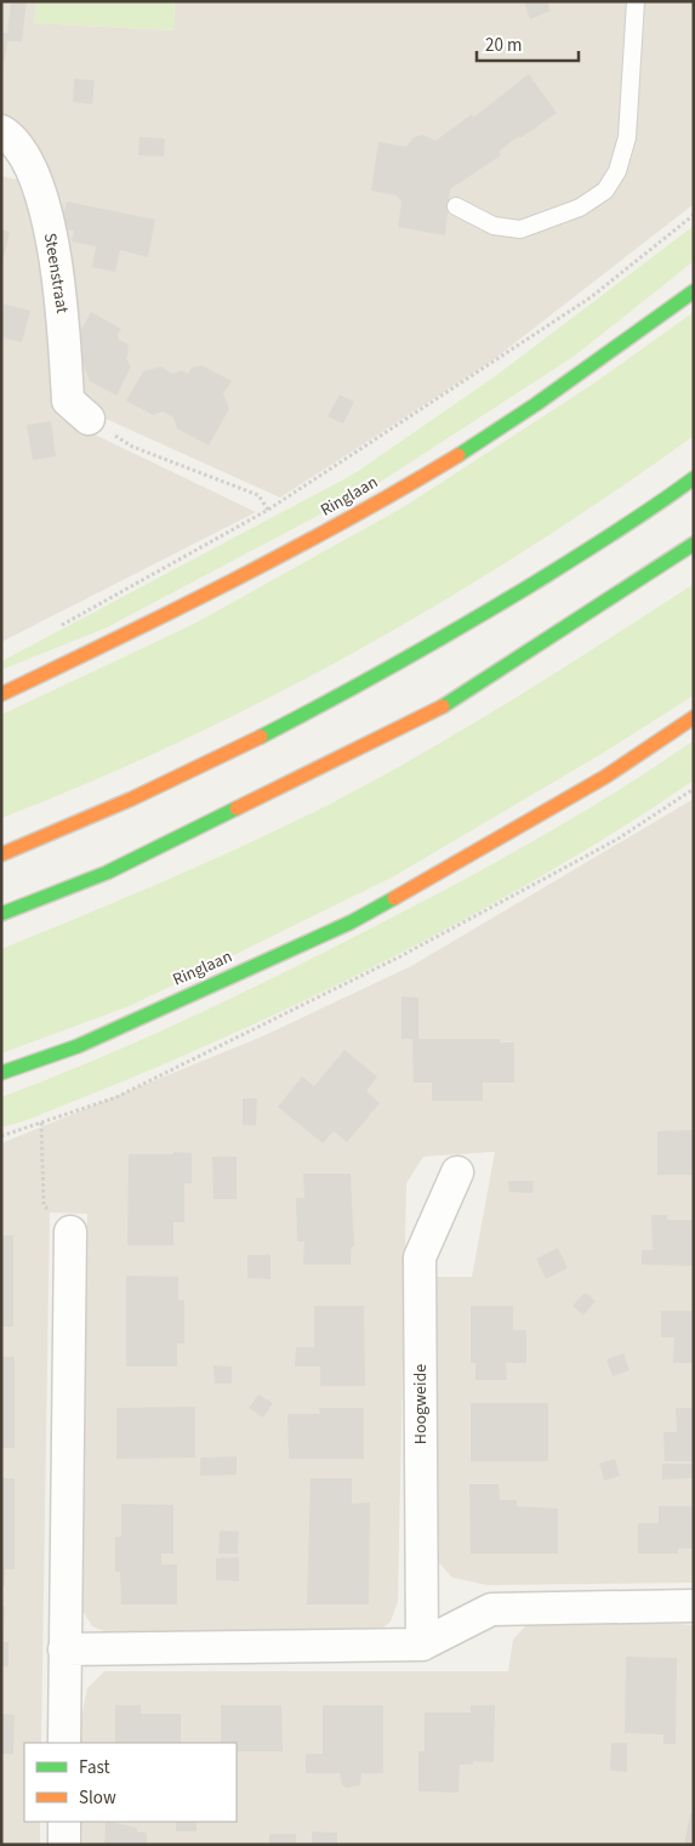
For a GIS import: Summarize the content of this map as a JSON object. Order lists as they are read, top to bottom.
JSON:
{
  "streets": {
    "main road": ["Ringlaan"],
    "street": ["Steenstraat", "Hoogweide"]
  },
  "legend": ["Fast", "Slow"],
  "scale_bar": "20 m"
}
